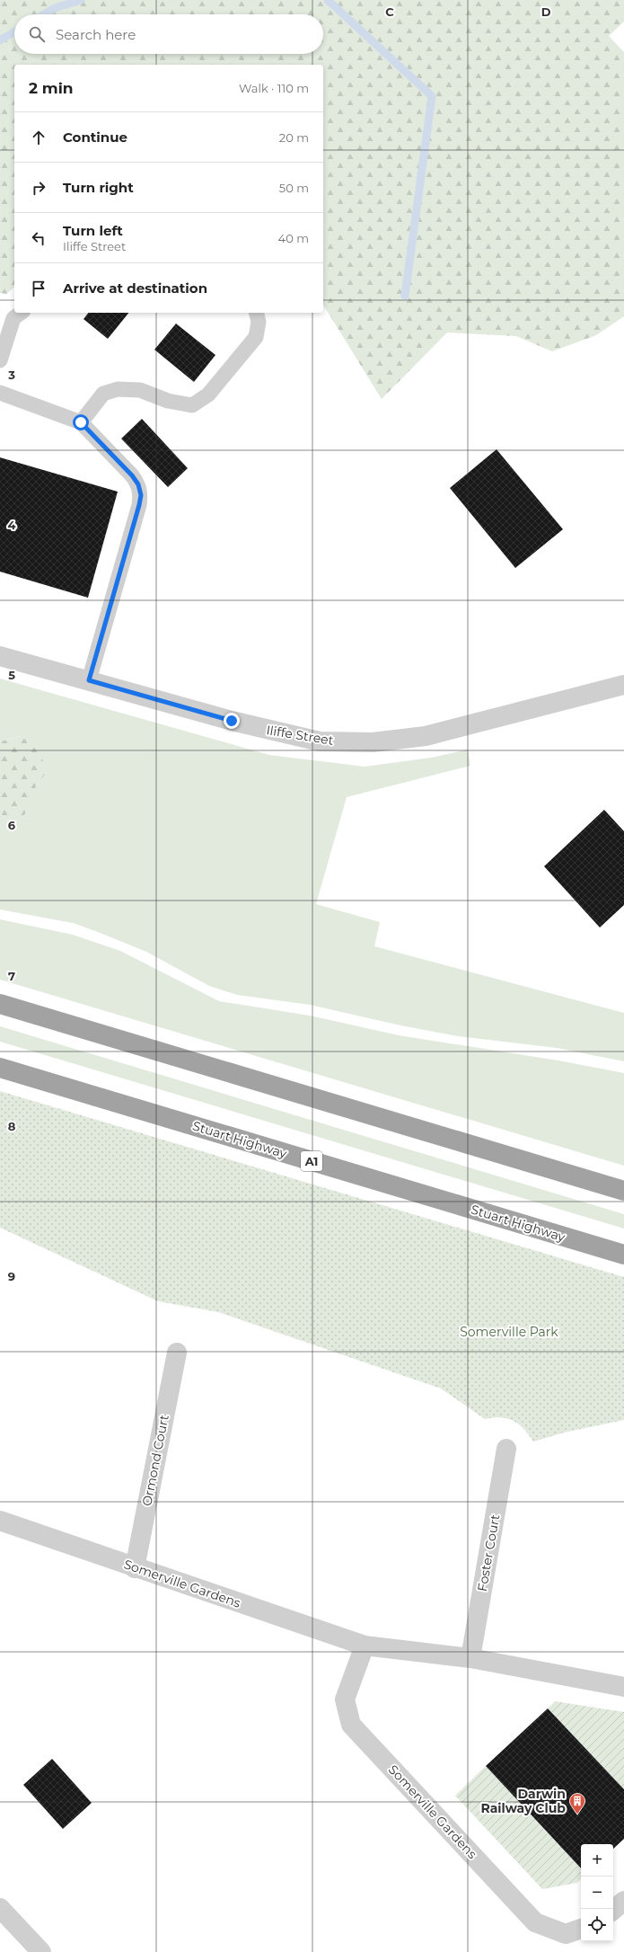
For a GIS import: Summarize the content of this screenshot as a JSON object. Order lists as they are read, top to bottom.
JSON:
{
  "streets": {
    "highway": ["Stuart Highway", "A1"],
    "street": [
      "Iliffe Street",
      "Ormond Court",
      "Foster Court",
      "Somerville Gardens"
    ]
  },
  "crossings": [
    ["Ormond Court", "Somerville Gardens"],
    ["Foster Court", "Somerville Gardens"]
  ],
  "parks": ["Somerville Park"],
  "places": {
    "building": ["Darwin Railway Club"]
  },
  "page": {
    "search": "Search here",
    "heading": ["2 min", "Walk · 110 m"],
    "list": [
      ["Continue", "20 m"],
      ["Turn right", "50 m"],
      ["Turn left", "Iliffe Street", "40 m"],
      "Arrive at destination"
    ],
    "map_buttons": ["+", "−"]
  },
  "grid": {
    "columns": ["C", "D"],
    "rows": [
      "3",
      "4",
      "5",
      "6",
      "7",
      "8",
      "9"
    ]
  }
}
